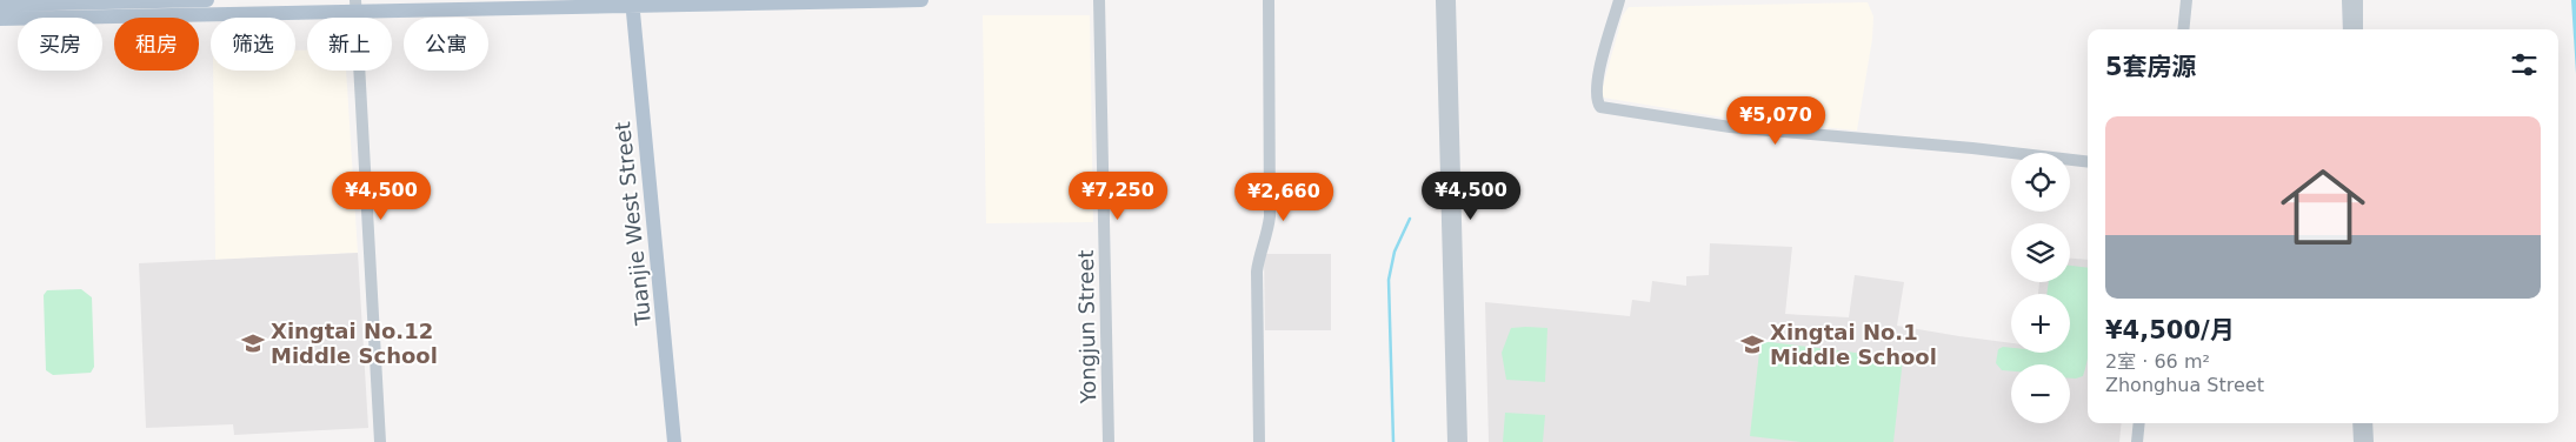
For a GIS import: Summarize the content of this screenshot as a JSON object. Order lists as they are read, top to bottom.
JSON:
{
  "streets": {
    "main road": ["Tuanjie West Street"],
    "street": ["Yongjun Street"]
  },
  "places": {
    "school or university": ["Xingtai No.12 Middle School", "Xingtai No.1 Middle School"]
  },
  "page": {
    "chip": [
      "买房",
      "租房",
      "筛选",
      "新上",
      "公寓"
    ],
    "heading": "5套房源",
    "price": [
      "¥5,070",
      "¥4,500",
      "¥7,250",
      "¥4,500",
      "¥2,660"
    ],
    "list": [
      {
        "name": "¥4,500/月",
        "note": "2室 · 66 m² · Zhonghua Street"
      }
    ],
    "map_buttons": ["+", "−"]
  }
}
